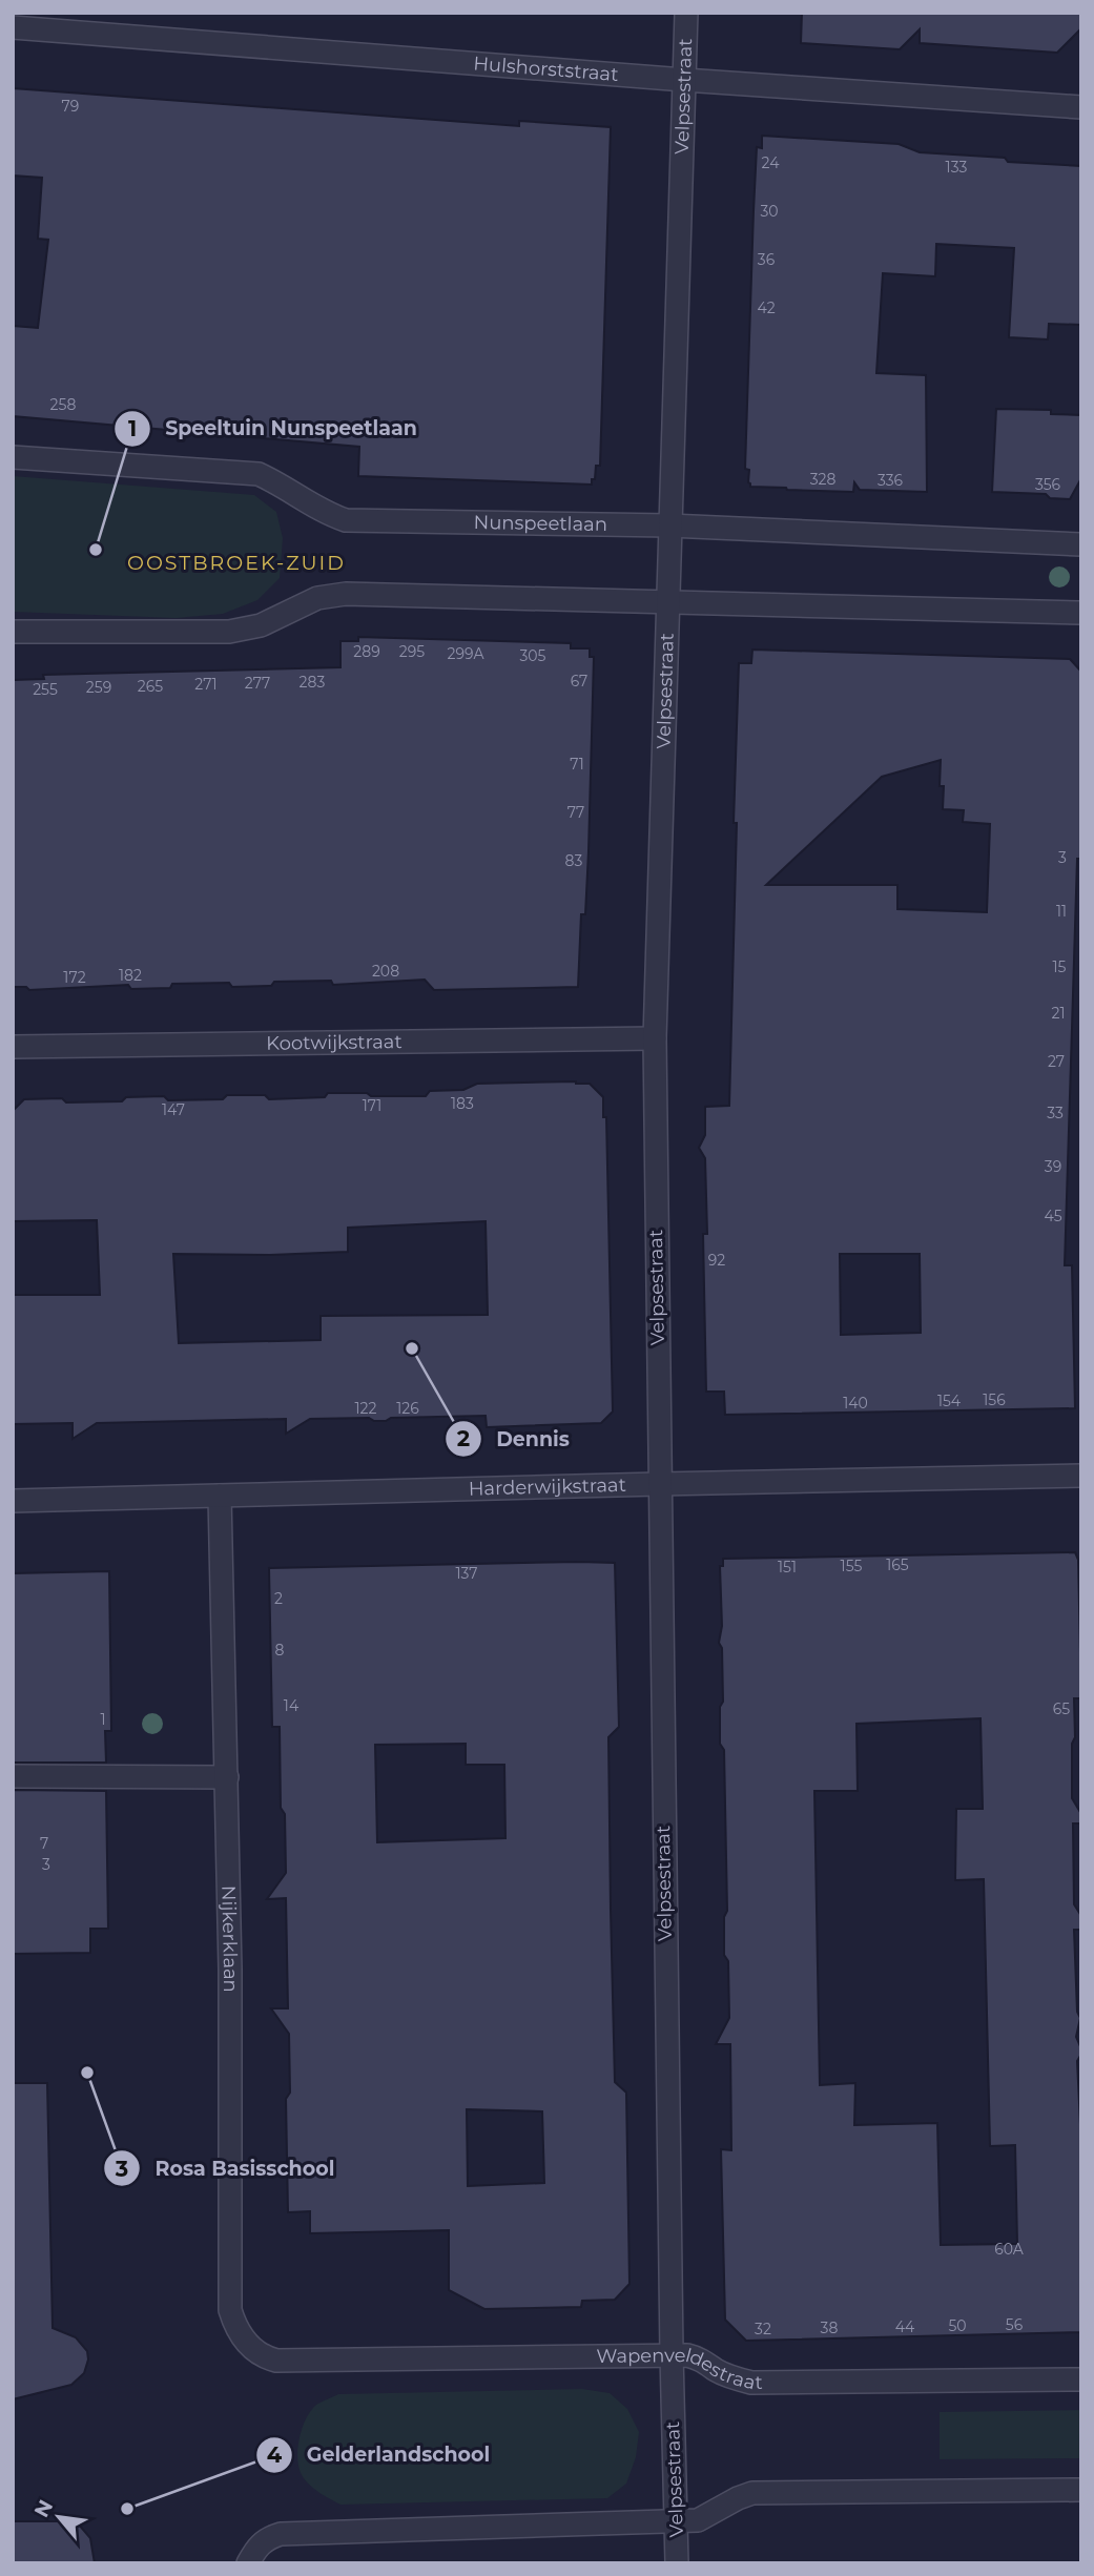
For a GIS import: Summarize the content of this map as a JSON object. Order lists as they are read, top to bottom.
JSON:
{
  "streets": {
    "street": [
      "Hulshorststraat",
      "Velpsestraat",
      "Nunspeetlaan",
      "Kootwijkstraat",
      "Harderwijkstraat",
      "Nijkerklaan",
      "Wapenveldestraat"
    ]
  },
  "crossings": [
    ["Hulshorststraat", "Velpsestraat"],
    ["Velpsestraat", "Nunspeetlaan"],
    ["Velpsestraat", "Kootwijkstraat"],
    ["Velpsestraat", "Harderwijkstraat"],
    ["Velpsestraat", "Wapenveldestraat"],
    ["Harderwijkstraat", "Nijkerklaan"],
    ["Nijkerklaan", "Wapenveldestraat"]
  ],
  "districts": ["OOSTBROEK-ZUID"],
  "places": [
    "Speeltuin Nunspeetlaan",
    "Dennis",
    "Rosa Basisschool",
    "Gelderlandschool"
  ],
  "house_numbers": [
    "79",
    "24",
    "133",
    "30",
    "36",
    "42",
    "258",
    "328",
    "336",
    "356",
    "289",
    "295",
    "299A",
    "305",
    "67",
    "283",
    "277",
    "271",
    "265",
    "259",
    "255",
    "71",
    "77",
    "3",
    "83",
    "11",
    "15",
    "208",
    "182",
    "172",
    "21",
    "27",
    "183",
    "171",
    "147",
    "33",
    "39",
    "45",
    "92",
    "156",
    "154",
    "140",
    "122",
    "126",
    "165",
    "155",
    "151",
    "137",
    "2",
    "8",
    "14",
    "65",
    "1",
    "7",
    "3",
    "60A",
    "56",
    "50",
    "44",
    "38",
    "32"
  ],
  "north": "top left"
}
